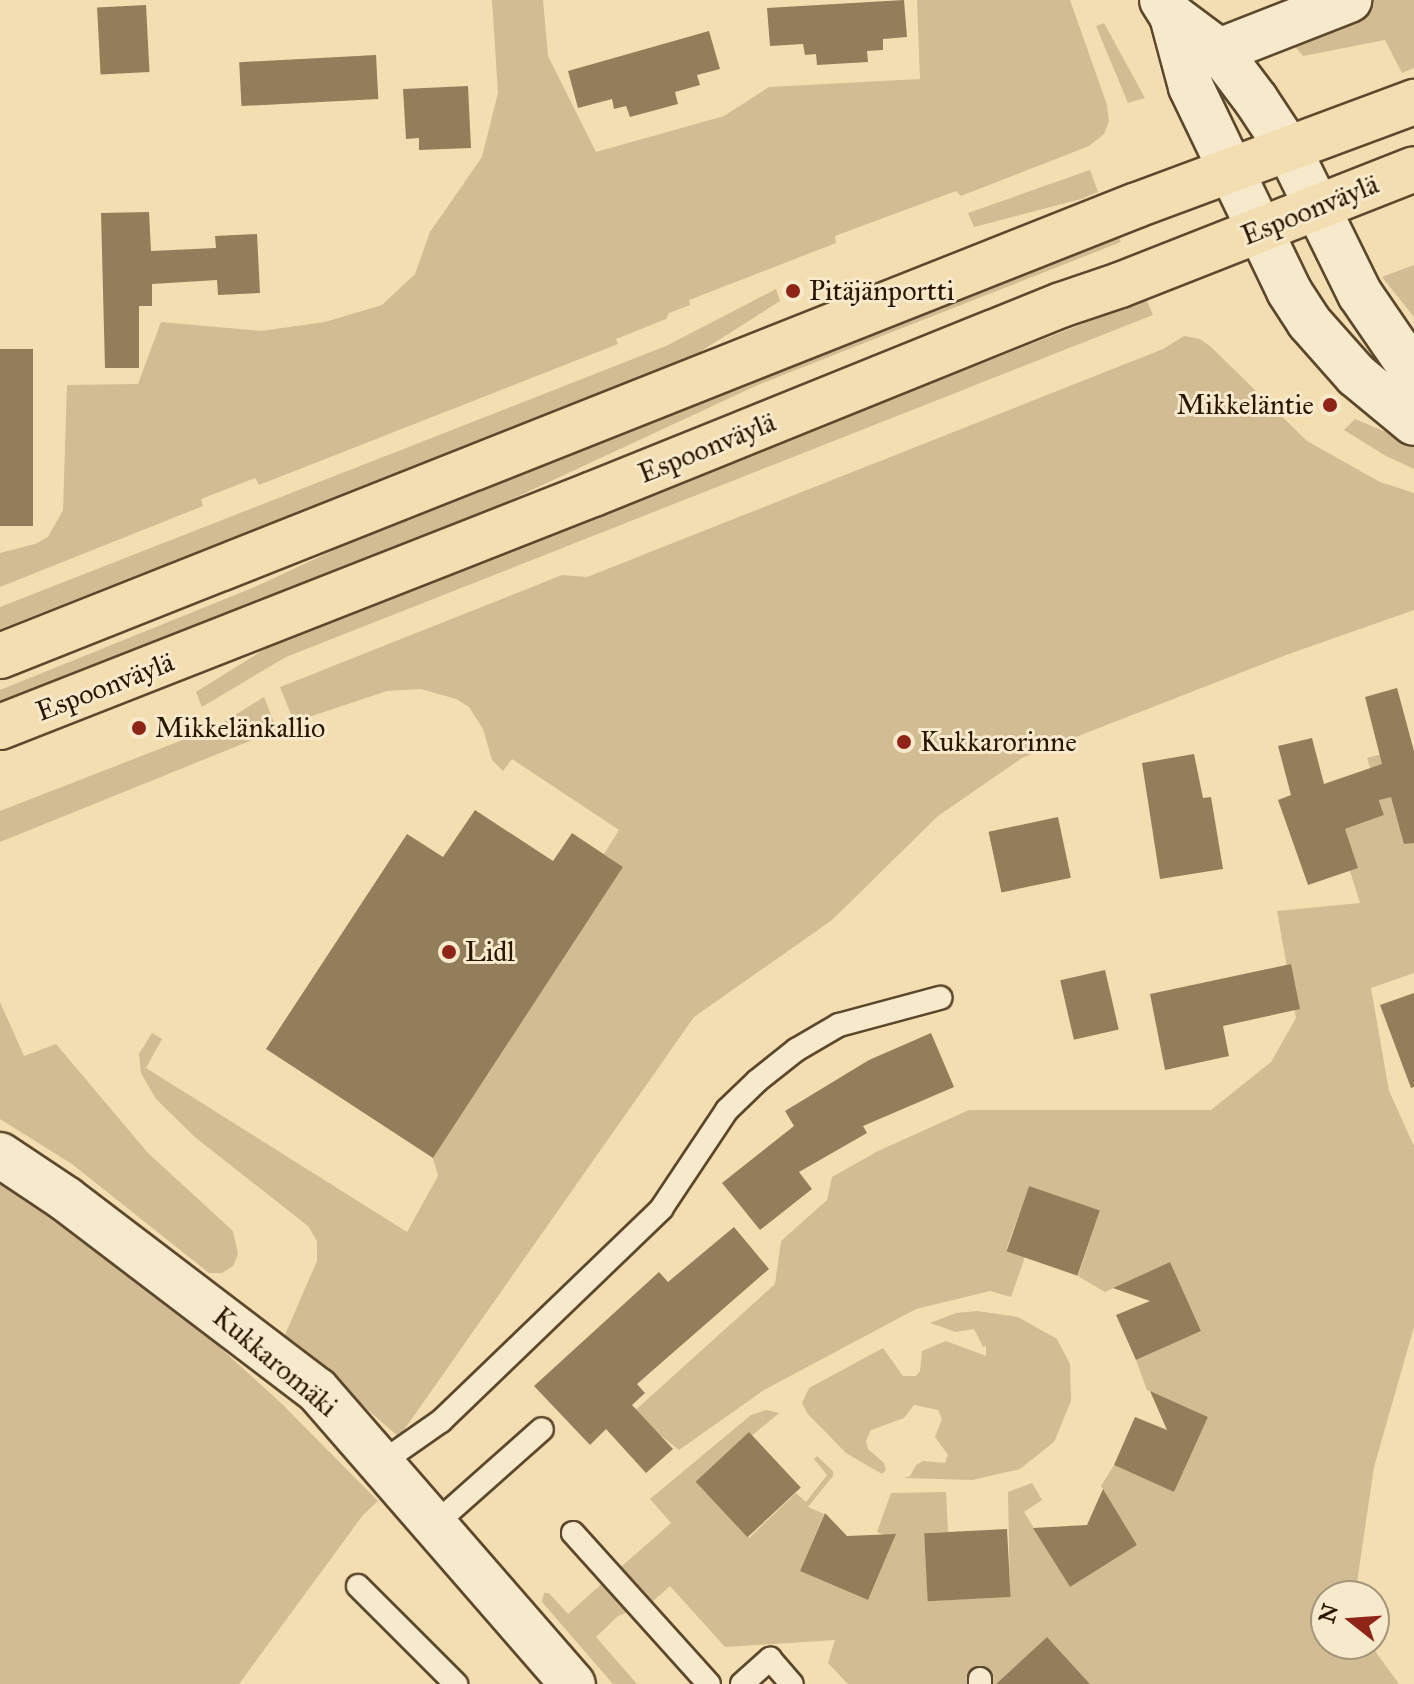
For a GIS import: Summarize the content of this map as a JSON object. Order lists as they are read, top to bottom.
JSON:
{
  "streets": {
    "main road": ["Espoonväylä"],
    "street": ["Kukkaromäki"]
  },
  "places": [
    "Pitäjänportti",
    "Mikkeläntie",
    "Mikkelänkallio",
    "Kukkarorinne",
    "Lidl"
  ],
  "north": "left"
}
